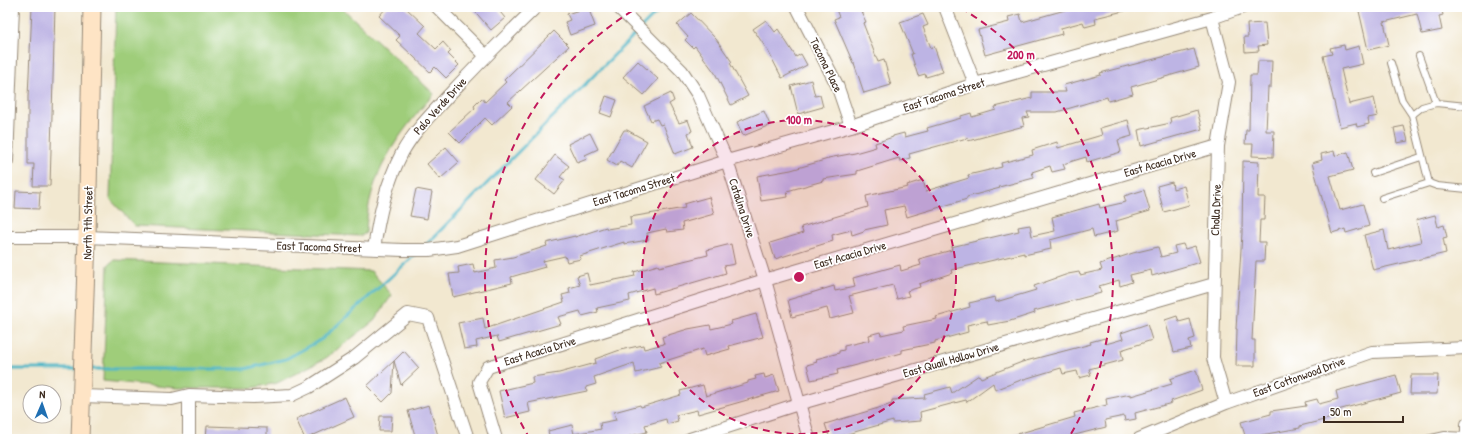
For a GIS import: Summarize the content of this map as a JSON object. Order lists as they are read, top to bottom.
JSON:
{
  "streets": {
    "main road": ["North 7th Street"],
    "street": [
      "Tacoma Place",
      "East Tacoma Street",
      "Palo Verde Drive",
      "East Acacia Drive",
      "Catalina Drive",
      "Cholla Drive",
      "East Quail Hollow Drive",
      "East Cottonwood Drive"
    ]
  },
  "crossings": [
    ["Tacoma Place", "East Tacoma Street"],
    ["East Tacoma Street", "Palo Verde Drive"],
    ["East Tacoma Street", "Catalina Drive"],
    ["East Tacoma Street", "Cholla Drive"],
    ["East Tacoma Street", "North 7th Street"],
    ["East Acacia Drive", "Catalina Drive"],
    ["East Acacia Drive", "Cholla Drive"],
    ["Catalina Drive", "East Quail Hollow Drive"],
    ["Cholla Drive", "East Quail Hollow Drive"],
    ["Cholla Drive", "East Cottonwood Drive"]
  ],
  "scale_bar": "50 m",
  "north": "top",
  "rings": ["200 m", "100 m"]
}
